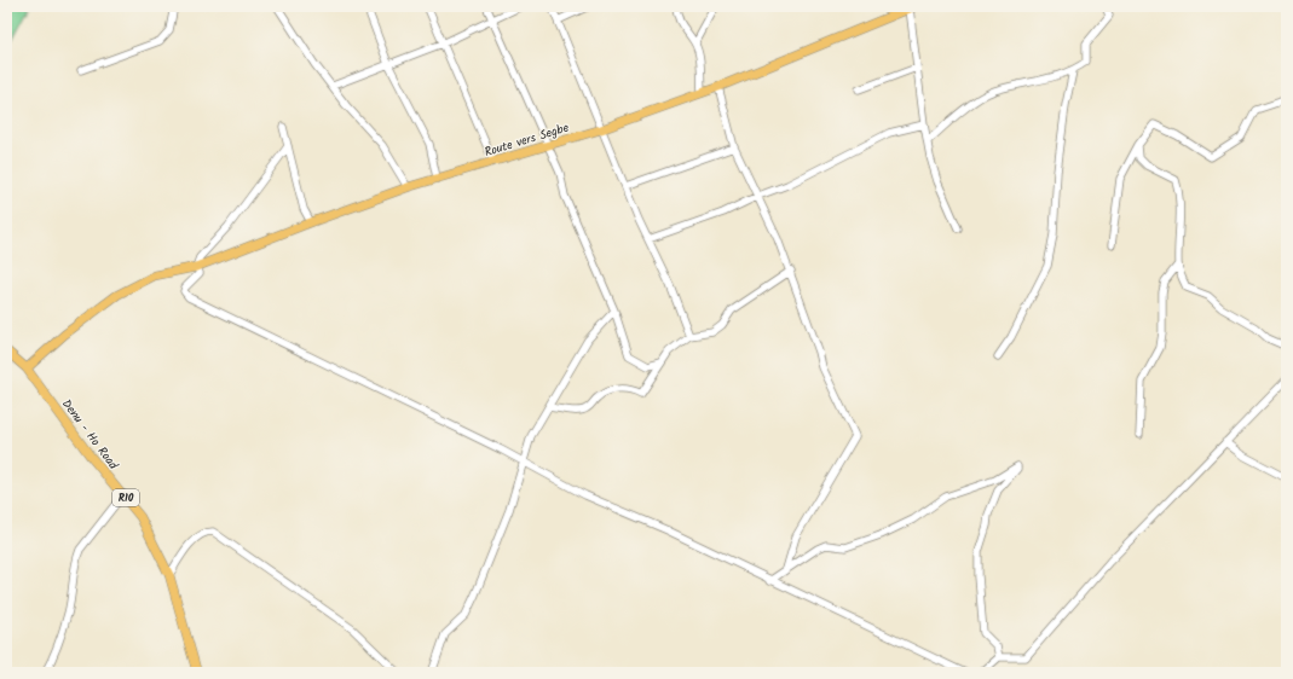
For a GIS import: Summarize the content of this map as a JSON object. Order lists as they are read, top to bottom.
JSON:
{
  "streets": {
    "main road": ["Route vers Segbe", "Denu - Ho Road", "R10"]
  },
  "crossings": [
    ["Route vers Segbe", "Denu - Ho Road"]
  ]
}
